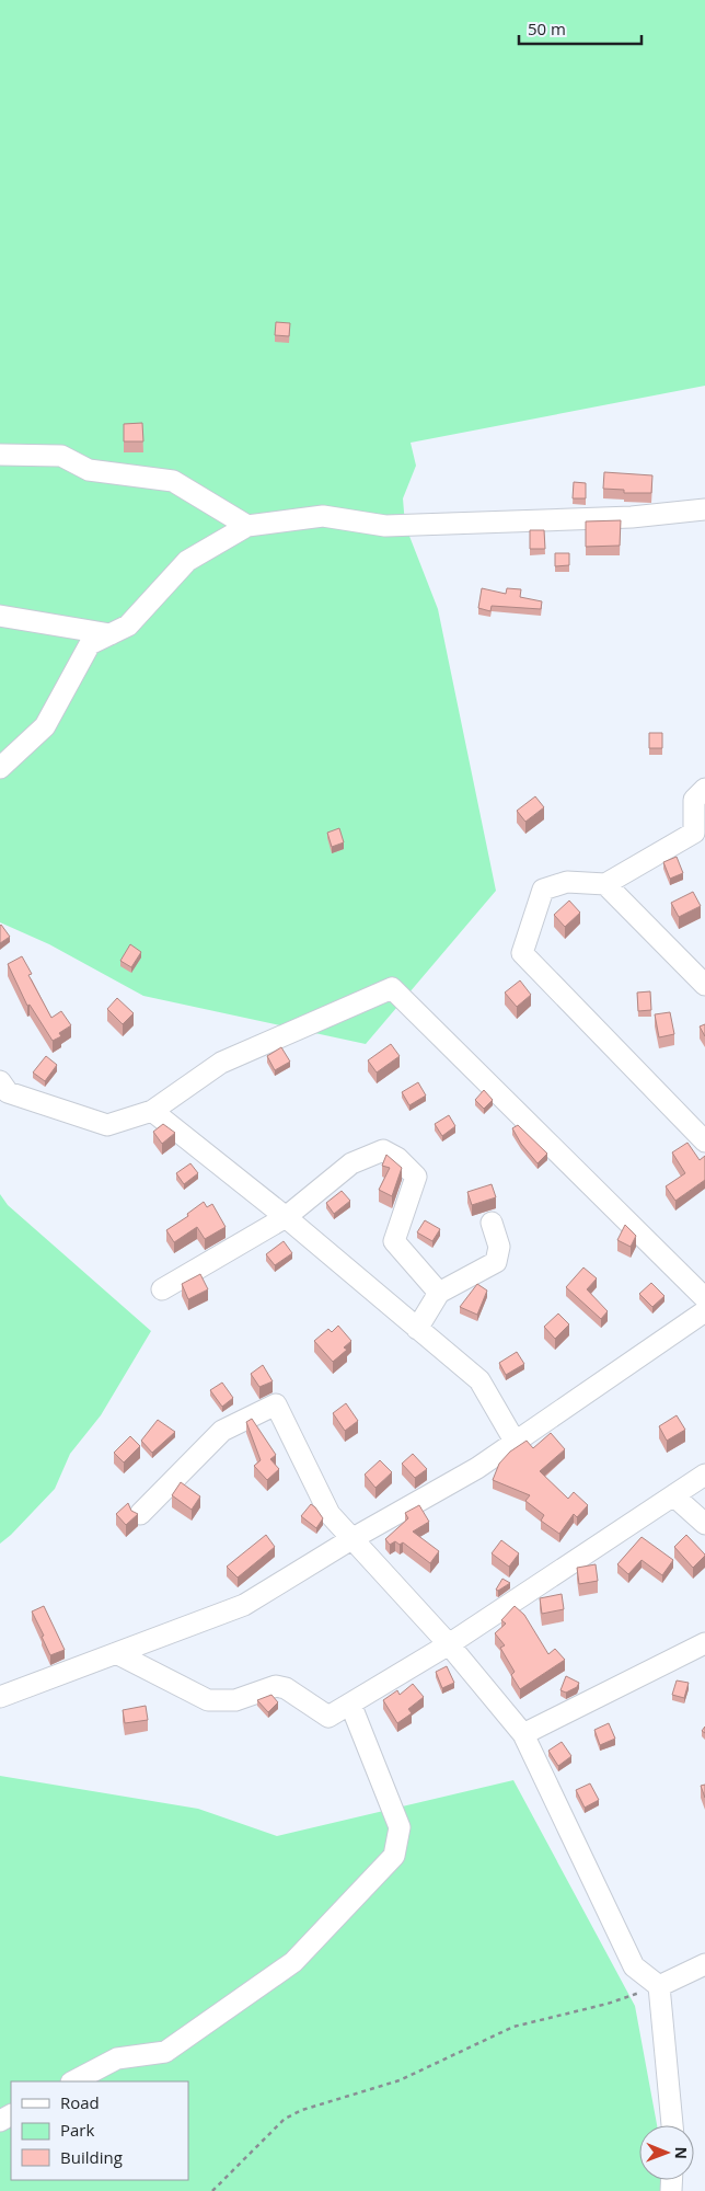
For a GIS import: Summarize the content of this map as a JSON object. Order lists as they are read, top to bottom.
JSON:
{
  "legend": ["Road", "Park", "Building"],
  "scale_bar": "50 m",
  "north": "right"
}
